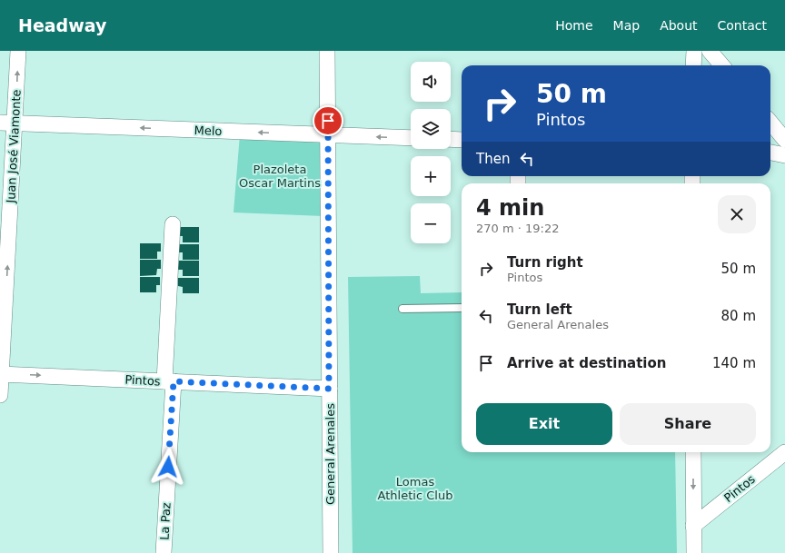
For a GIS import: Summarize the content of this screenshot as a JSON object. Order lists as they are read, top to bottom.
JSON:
{
  "streets": {
    "street": [
      "Melo",
      "Juan José Viamonte",
      "Pintos",
      "General Arenales",
      "La Paz"
    ]
  },
  "crossings": [
    ["Melo", "Juan José Viamonte"],
    ["Melo", "General Arenales"],
    ["Juan José Viamonte", "Pintos"],
    ["Pintos", "General Arenales"],
    ["Pintos", "La Paz"]
  ],
  "one_way": ["Melo", "Juan José Viamonte", "Pintos"],
  "parks": ["Plazoleta Oscar Martins", "Lomas Athletic Club"],
  "page": {
    "header": "Headway",
    "nav": [
      "Home",
      "Map",
      "About",
      "Contact"
    ],
    "map_buttons": ["+", "−"],
    "turn": ["50 m", "Pintos"],
    "then": "Then",
    "heading": ["4 min", "270 m · 19:22"],
    "list": [
      {
        "name": "Turn right",
        "note": "Pintos",
        "value": "50 m"
      },
      {
        "name": "Turn left",
        "note": "General Arenales",
        "value": "80 m"
      },
      {
        "name": "Arrive at destination",
        "value": "140 m"
      }
    ],
    "buttons": ["Exit", "Share"]
  }
}
